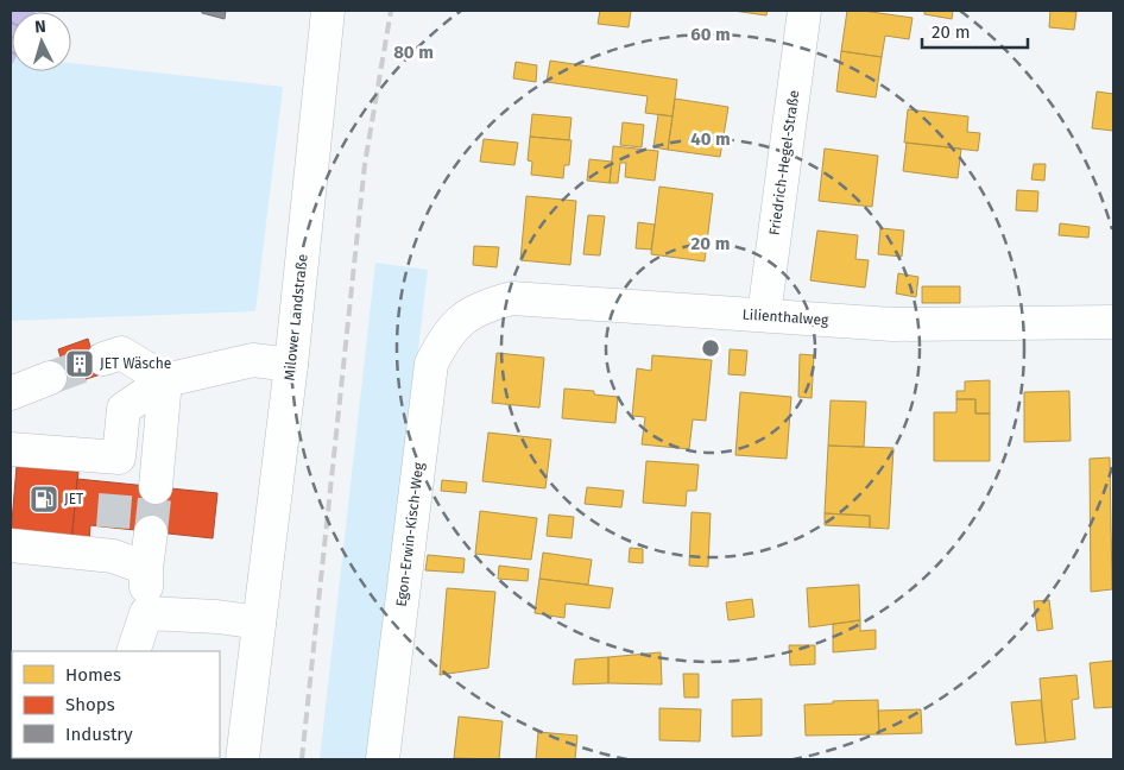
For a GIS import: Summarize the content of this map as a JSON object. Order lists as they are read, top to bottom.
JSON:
{
  "streets": {
    "street": [
      "Friedrich-Hegel-Straße",
      "Milower Landstraße",
      "Lilienthalweg",
      "Egon-Erwin-Kisch-Weg"
    ]
  },
  "crossings": [
    ["Friedrich-Hegel-Straße", "Lilienthalweg"],
    ["Lilienthalweg", "Egon-Erwin-Kisch-Weg"]
  ],
  "places": {
    "building": ["JET Wäsche"],
    "fuel station": ["JET"]
  },
  "legend": ["Homes", "Shops", "Industry"],
  "scale_bar": "20 m",
  "north": "top",
  "rings": [
    "60 m",
    "80 m",
    "40 m",
    "20 m"
  ]
}
